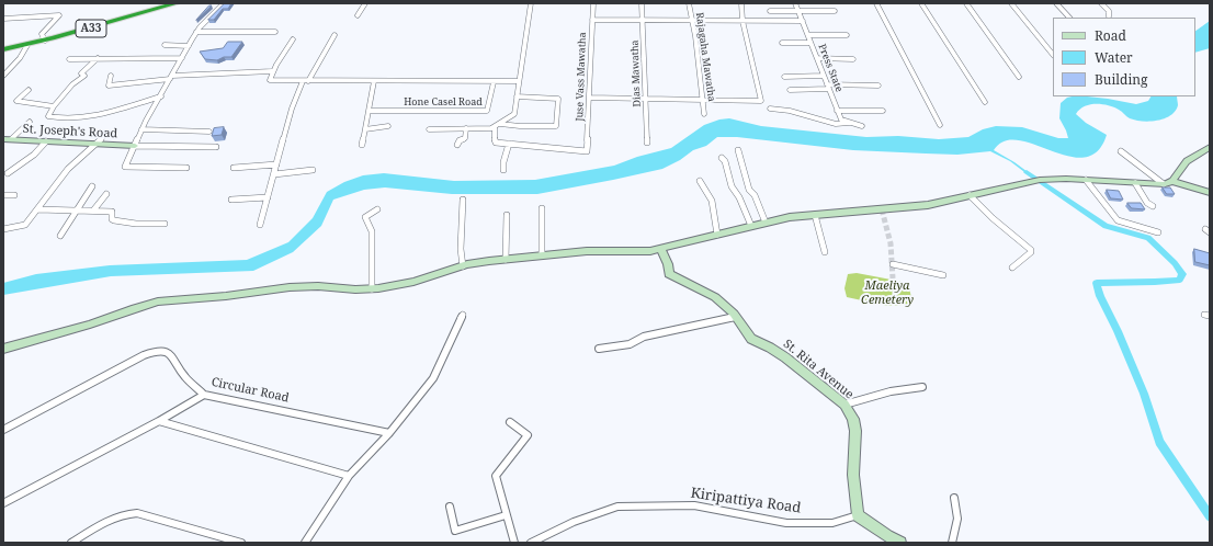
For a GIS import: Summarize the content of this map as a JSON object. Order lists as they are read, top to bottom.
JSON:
{
  "streets": {
    "highway": ["A33"],
    "main road": ["St. Joseph's Road", "St. Rita Avenue"],
    "street": [
      "Rajagaha Mawatha",
      "Press State",
      "Dias Mawatha",
      "Juse Vass Mawatha",
      "Hone Casel Road",
      "Circular Road",
      "Kiripattiya Road"
    ]
  },
  "crossings": [
    ["St. Rita Avenue", "Kiripattiya Road"]
  ],
  "parks": ["Maeliya Cemetery"],
  "legend": ["Road", "Water", "Building"]
}
